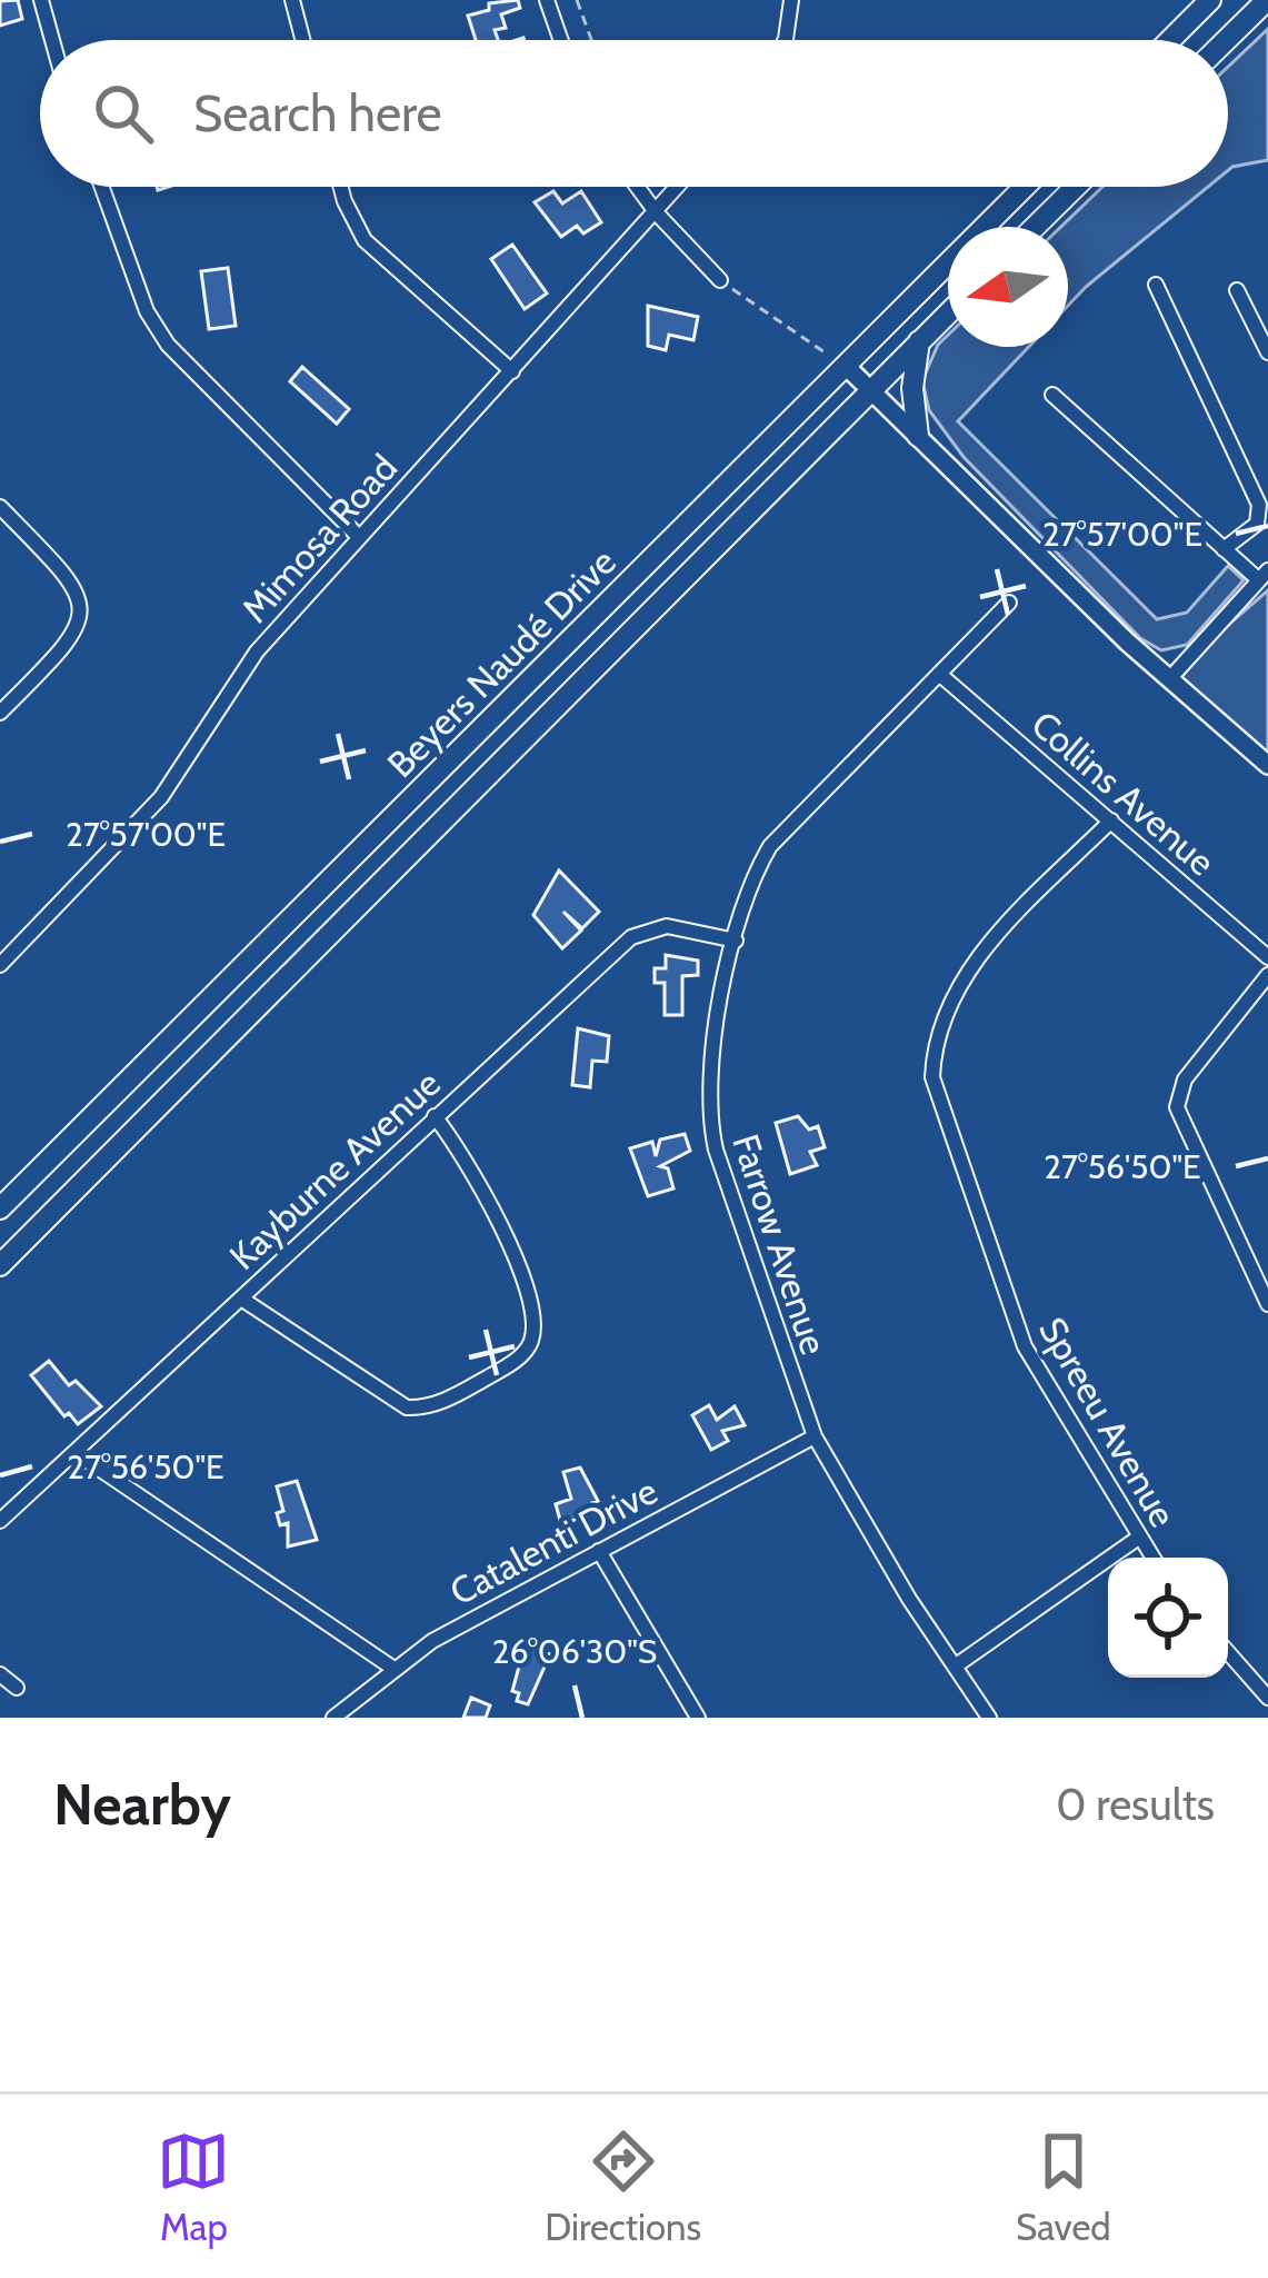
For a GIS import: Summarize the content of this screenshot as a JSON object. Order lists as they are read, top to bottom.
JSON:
{
  "streets": {
    "main road": ["Beyers Naudé Drive"],
    "street": [
      "Mimosa Road",
      "Collins Avenue",
      "Kayburne Avenue",
      "Farrow Avenue",
      "Spreeu Avenue",
      "Catalenti Drive"
    ]
  },
  "crossings": [
    ["Collins Avenue", "Farrow Avenue"],
    ["Collins Avenue", "Spreeu Avenue"],
    ["Kayburne Avenue", "Farrow Avenue"],
    ["Farrow Avenue", "Catalenti Drive"]
  ],
  "north": "left",
  "page": {
    "search": "Search here",
    "heading": ["Nearby", "0 results"],
    "nav": ["Map", "Directions", "Saved"]
  },
  "coordinates": ["27°57'00\"E", "27°56'50\"E", "26°06'30\"S"]
}
